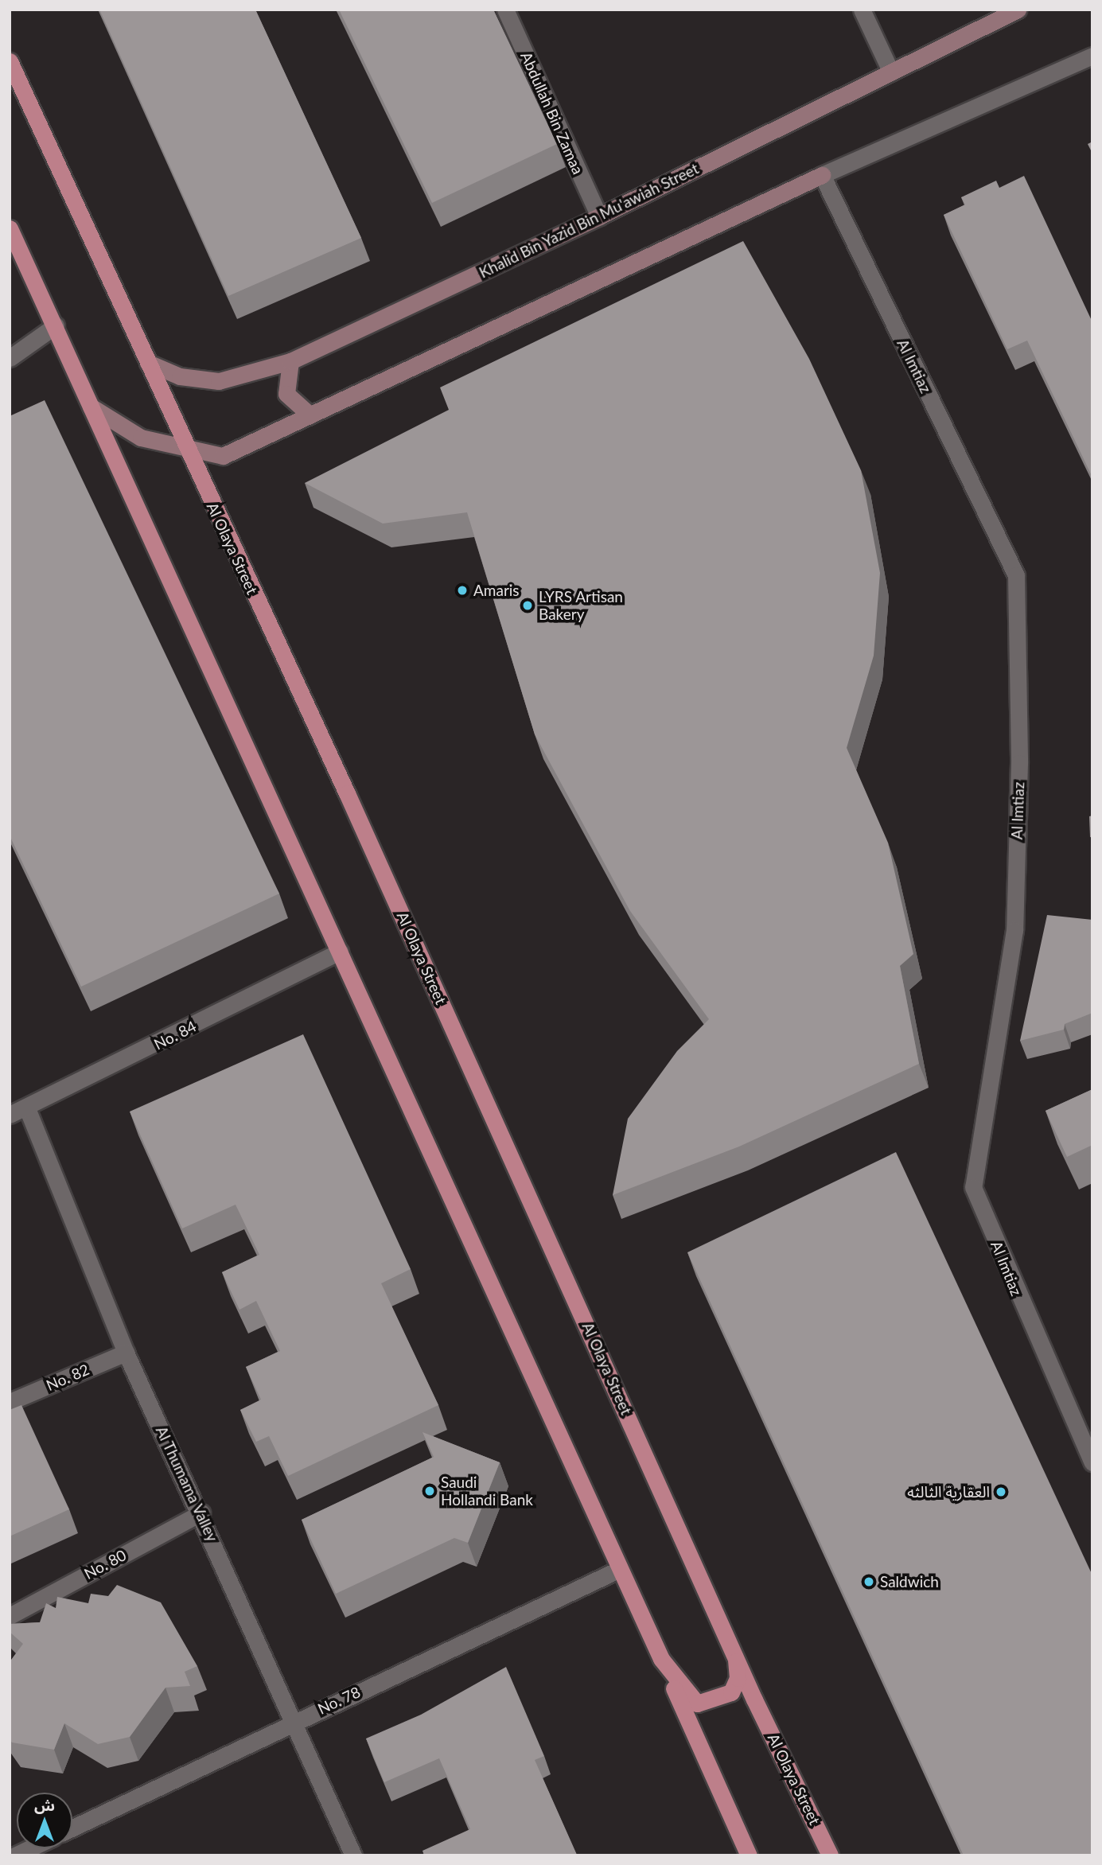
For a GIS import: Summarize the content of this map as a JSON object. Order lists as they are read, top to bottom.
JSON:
{
  "streets": {
    "main road": ["Khalid Bin Yazid Bin Mu'awiah Street", "Al Olaya Street"],
    "street": [
      "Abdullah Bin Zamaa",
      "Al Imtiaz",
      "No. 84",
      "No. 82",
      "Al Thumama Valley",
      "No. 80",
      "No. 78"
    ]
  },
  "crossings": [
    ["Abdullah Bin Zamaa", "Khalid Bin Yazid Bin Mu'awiah Street"],
    ["Khalid Bin Yazid Bin Mu'awiah Street", "Al Olaya Street"],
    ["No. 84", "Al Thumama Valley"],
    ["No. 82", "Al Thumama Valley"],
    ["Al Thumama Valley", "No. 80"],
    ["Al Thumama Valley", "No. 78"]
  ],
  "places": [
    "Amaris",
    "LYRS Artisan Bakery",
    "Saudi Hollandi Bank",
    "العقارية الثالثه",
    "Saldwich"
  ],
  "north": "top"
}
